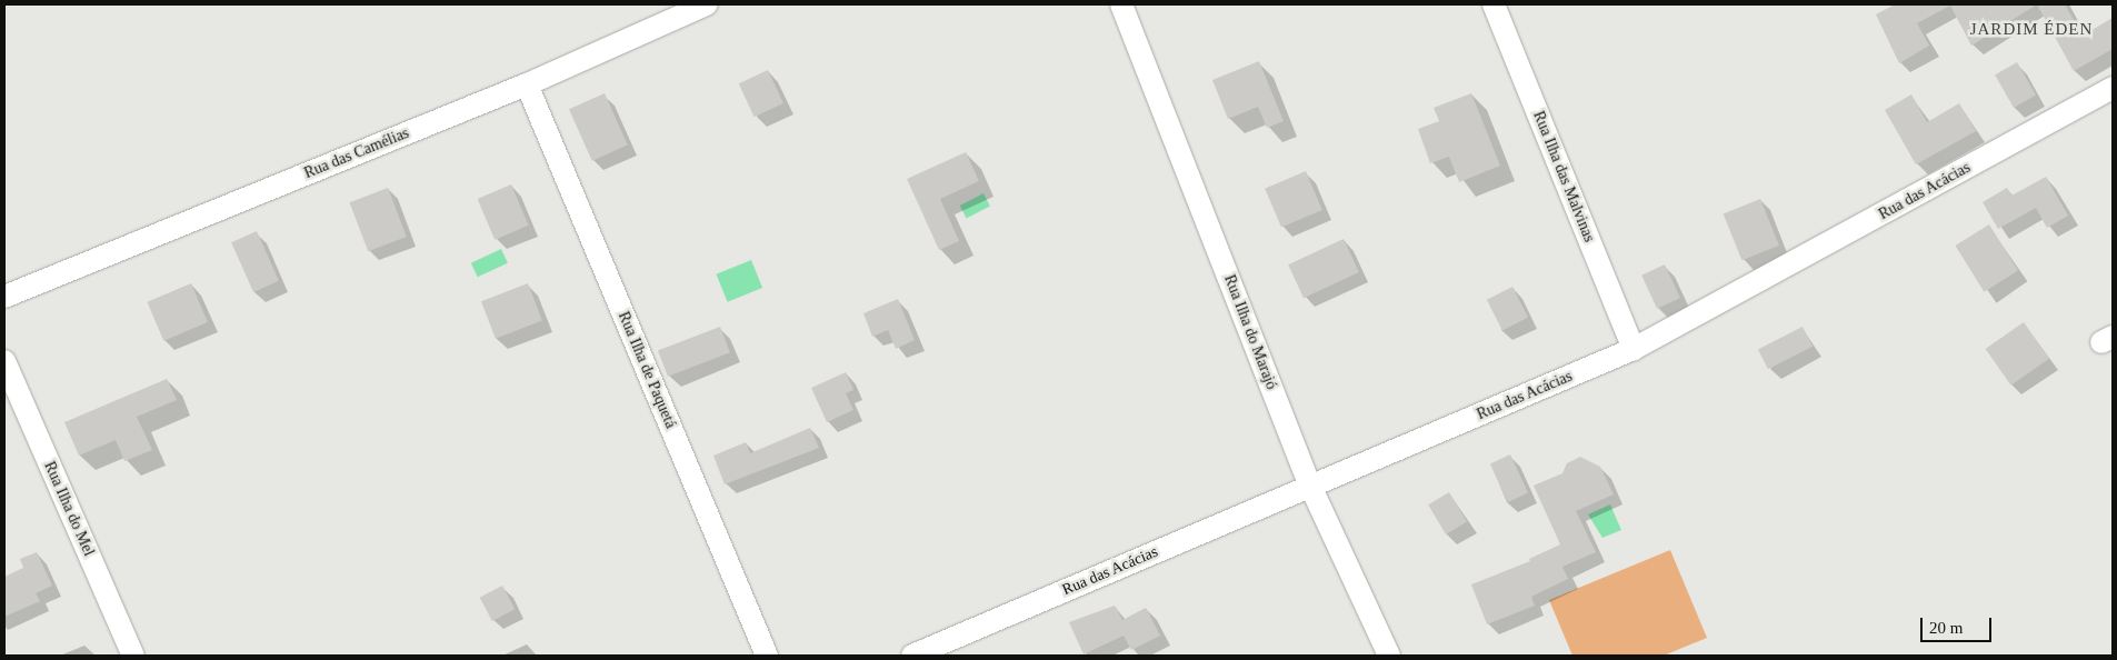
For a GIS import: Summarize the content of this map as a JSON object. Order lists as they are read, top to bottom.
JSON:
{
  "streets": {
    "street": [
      "Rua das Camélias",
      "Rua Ilha das Malvinas",
      "Rua das Acácias",
      "Rua Ilha do Marajó",
      "Rua Ilha de Paquetá",
      "Rua Ilha do Mel"
    ]
  },
  "crossings": [
    ["Rua das Camélias", "Rua Ilha de Paquetá"],
    ["Rua Ilha das Malvinas", "Rua das Acácias"],
    ["Rua das Acácias", "Rua Ilha do Marajó"]
  ],
  "districts": ["JARDIM ÉDEN"],
  "scale_bar": "20 m"
}
